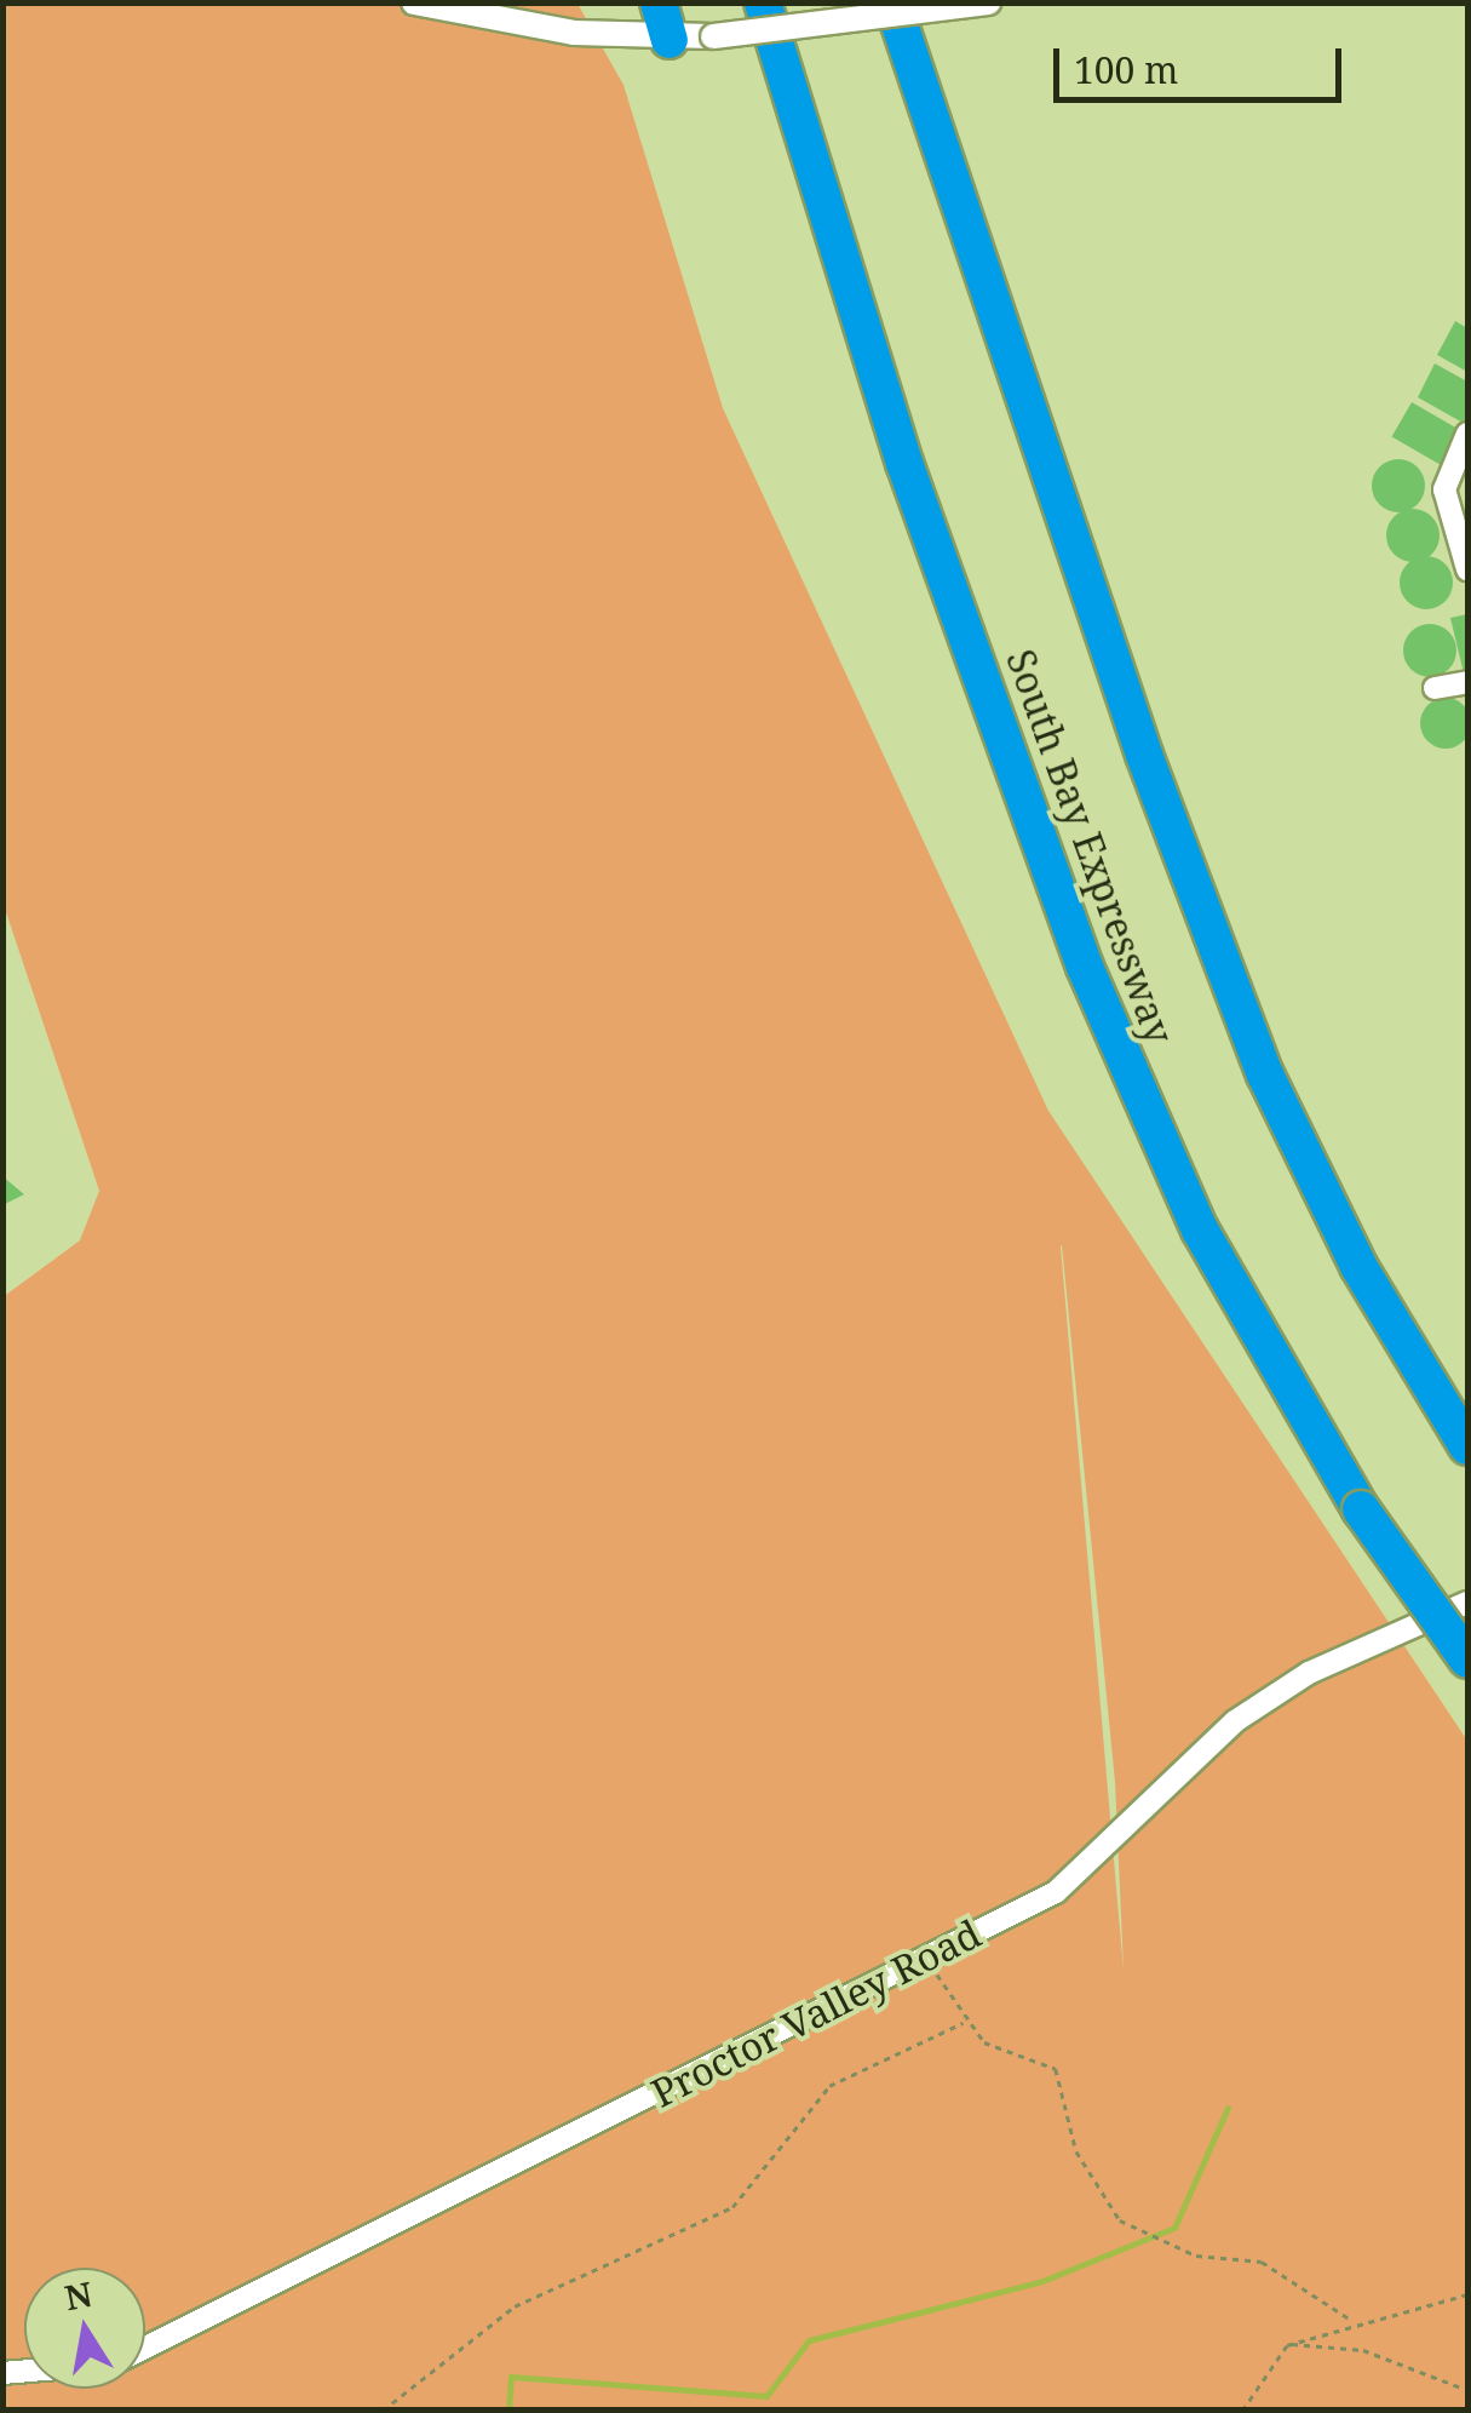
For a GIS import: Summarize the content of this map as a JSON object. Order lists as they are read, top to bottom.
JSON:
{
  "streets": {
    "highway": ["South Bay Expressway"],
    "street": ["Proctor Valley Road"]
  },
  "scale_bar": "100 m",
  "north": "top"
}
